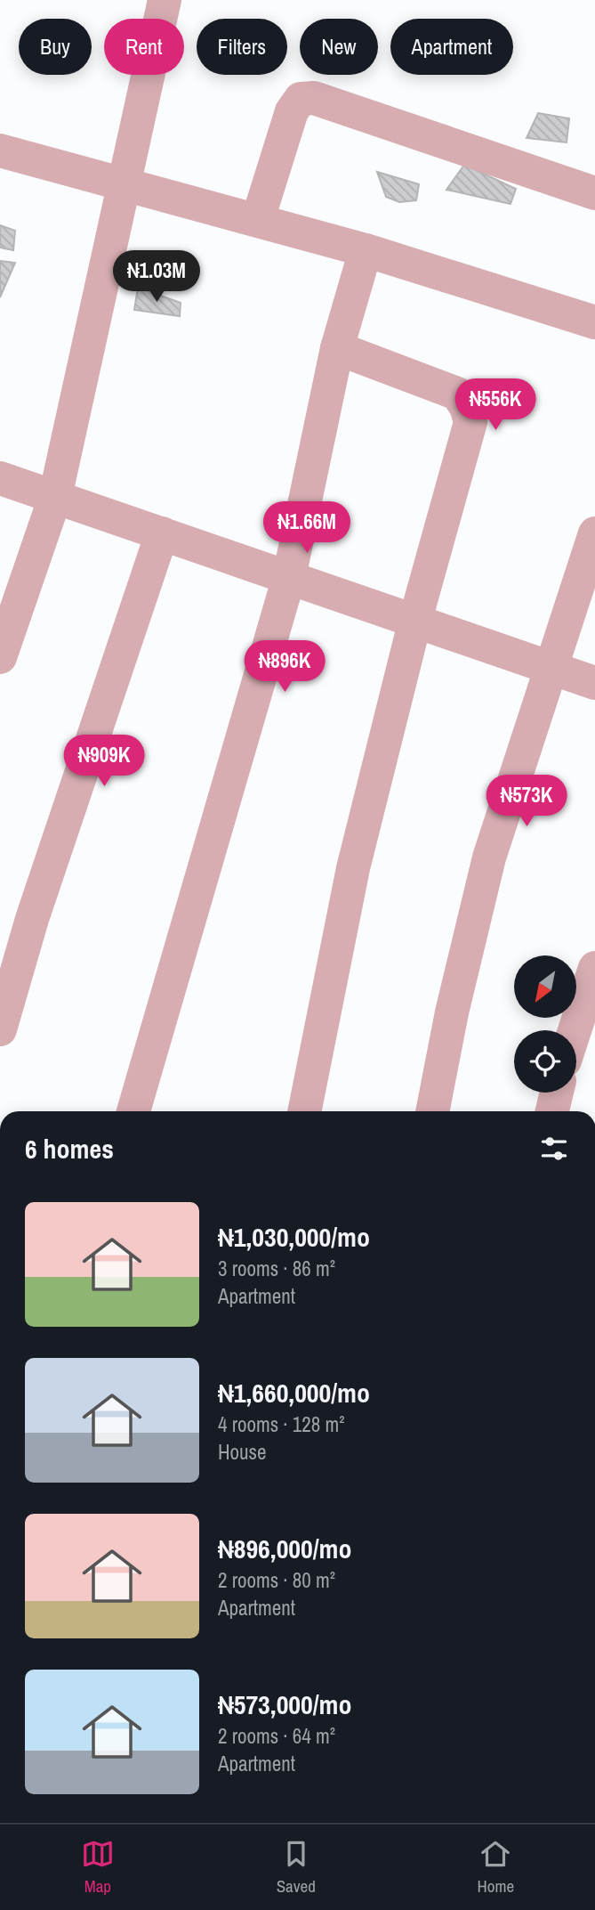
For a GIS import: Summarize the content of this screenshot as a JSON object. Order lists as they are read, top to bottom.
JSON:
{
  "north": "bottom left",
  "page": {
    "chip": [
      "Buy",
      "Rent",
      "Filters",
      "New",
      "Apartment"
    ],
    "price": [
      "₦1.03M",
      "₦556K",
      "₦1.66M",
      "₦896K",
      "₦909K",
      "₦573K"
    ],
    "heading": "6 homes",
    "list": [
      {
        "name": "₦1,030,000/mo",
        "note": "3 rooms · 86 m² · Apartment"
      },
      {
        "name": "₦1,660,000/mo",
        "note": "4 rooms · 128 m² · House"
      },
      {
        "name": "₦896,000/mo",
        "note": "2 rooms · 80 m² · Apartment"
      },
      {
        "name": "₦573,000/mo",
        "note": "2 rooms · 64 m² · Apartment"
      }
    ],
    "tabs": ["Map", "Saved", "Home"]
  }
}
